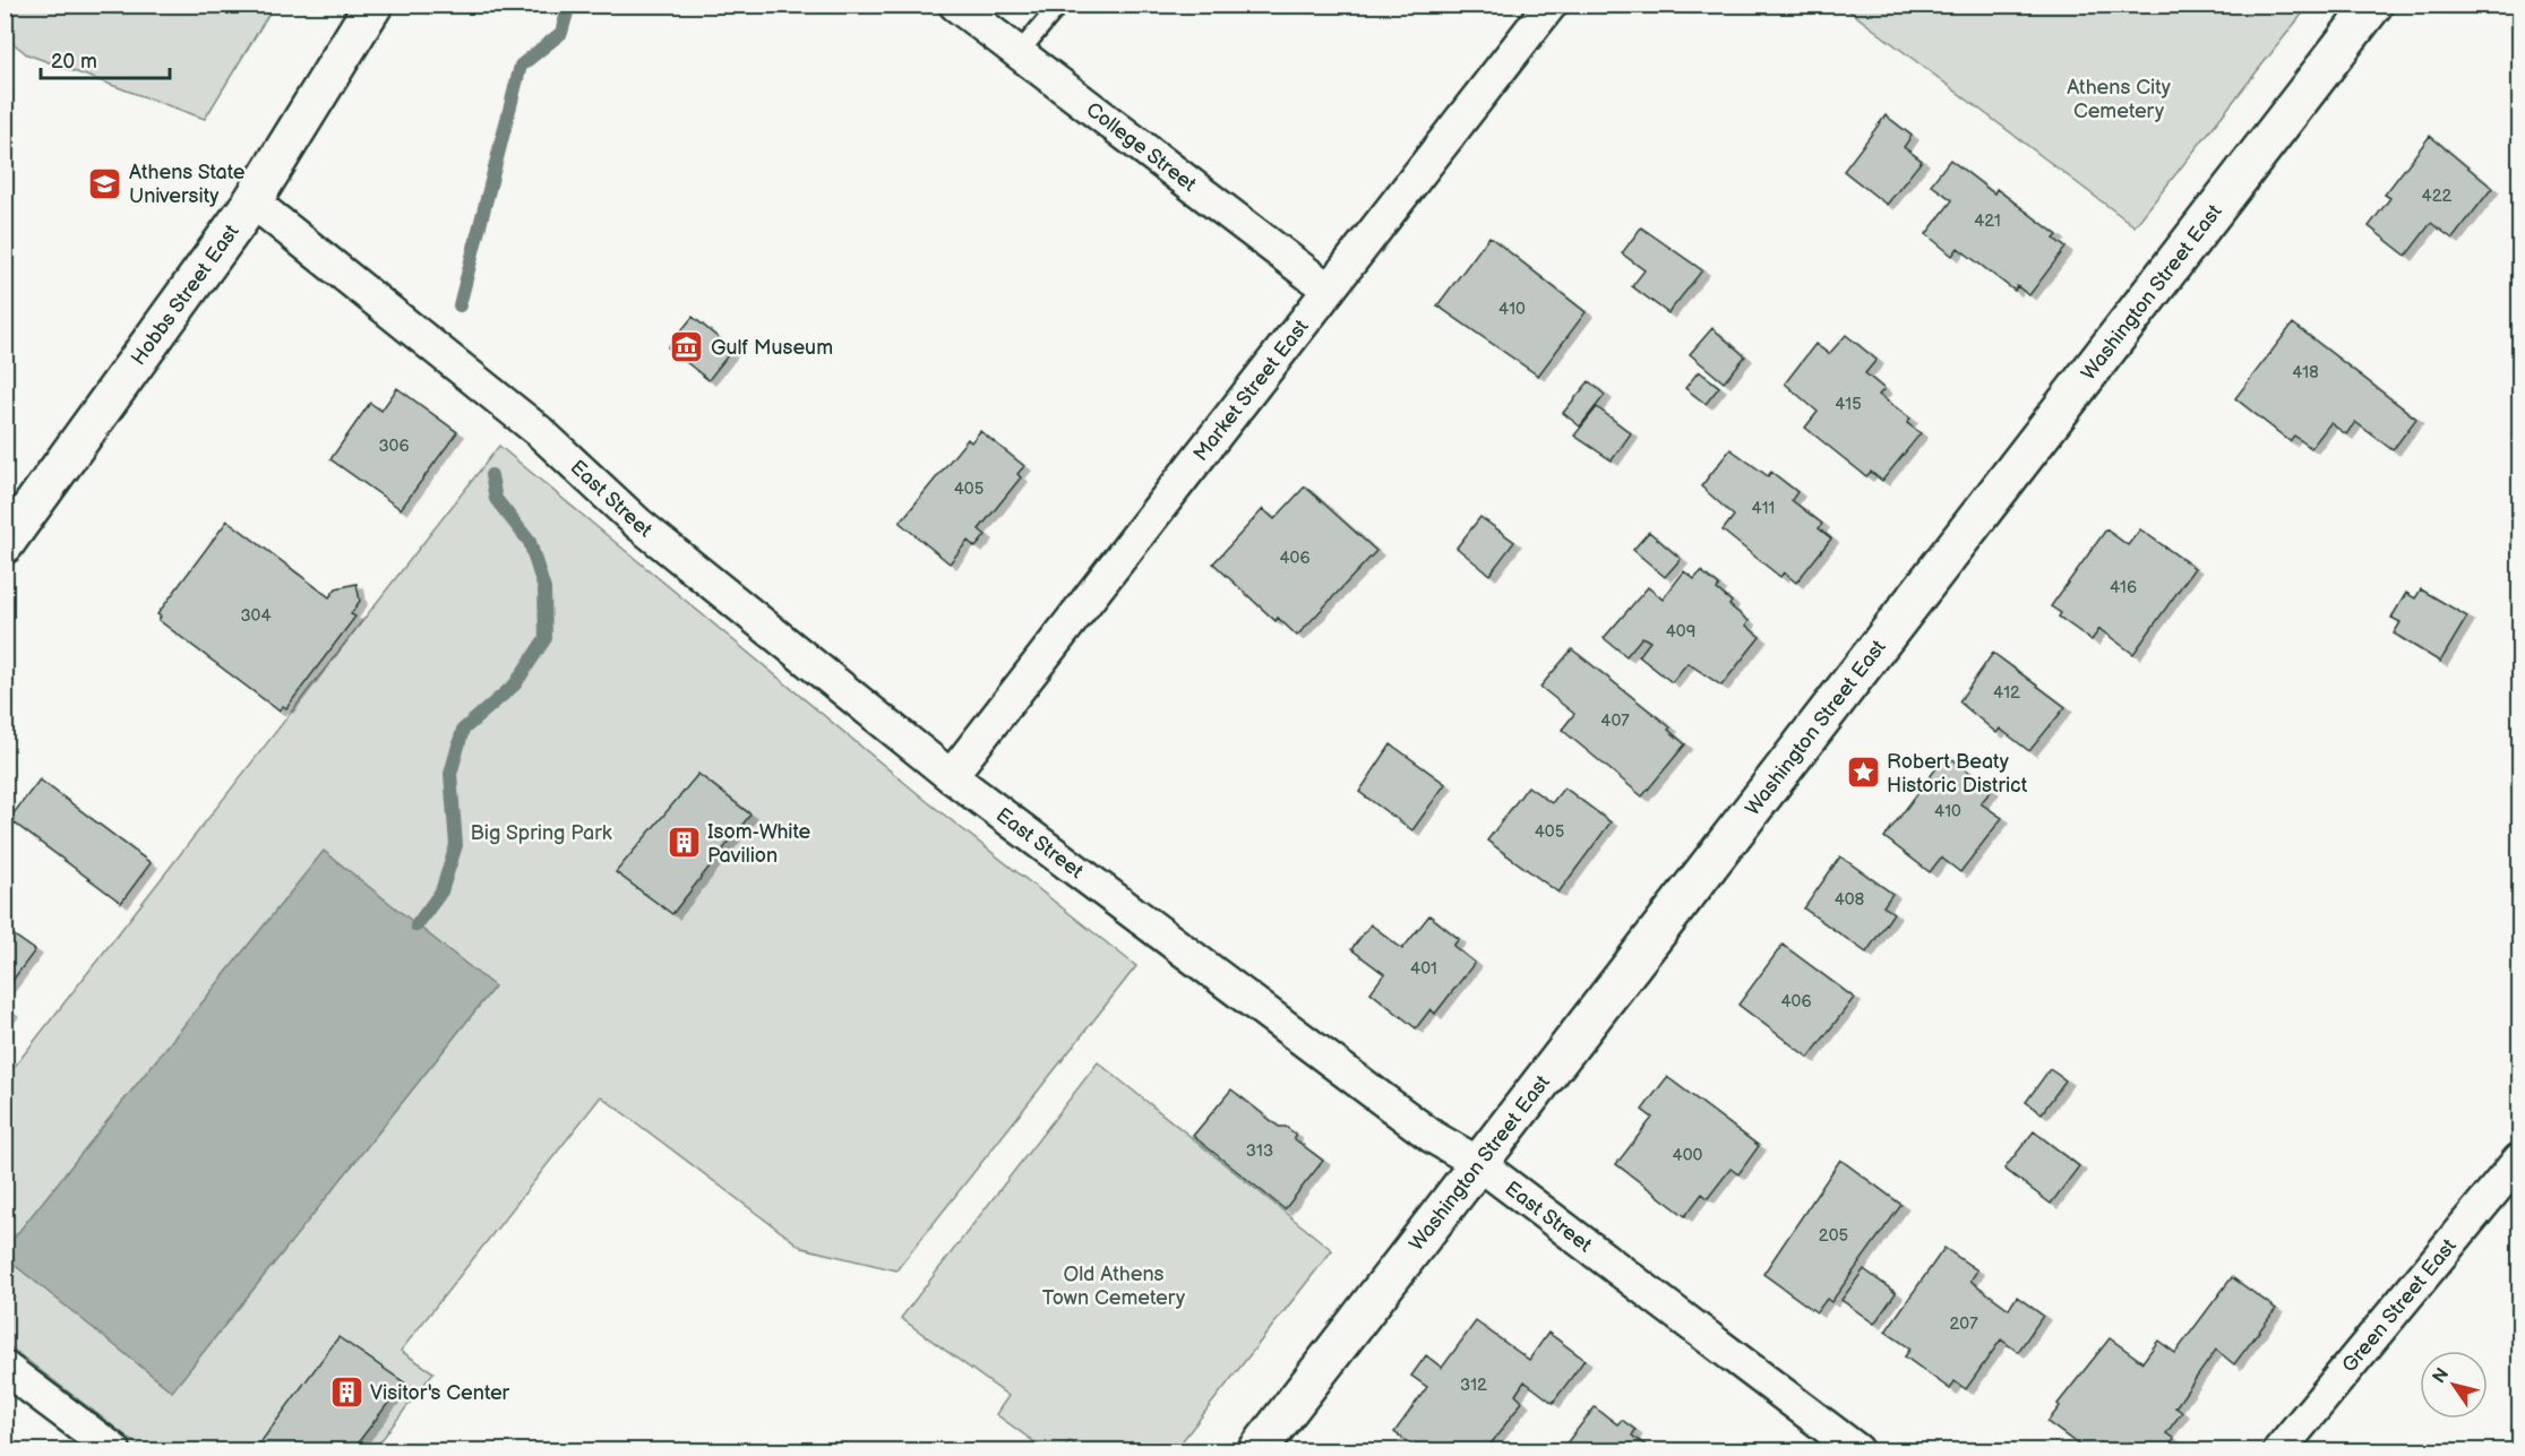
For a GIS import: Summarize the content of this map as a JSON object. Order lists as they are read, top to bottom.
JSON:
{
  "streets": {
    "street": [
      "College Street",
      "Washington Street East",
      "Hobbs Street East",
      "Market Street East",
      "East Street",
      "Green Street East"
    ]
  },
  "crossings": [
    ["College Street", "Market Street East"],
    ["Washington Street East", "East Street"],
    ["Hobbs Street East", "East Street"],
    ["Market Street East", "East Street"]
  ],
  "parks": ["Athens City Cemetery", "Big Spring Park", "Old Athens Town Cemetery"],
  "places": {
    "school or university": ["Athens State University"],
    "museum": ["Gulf Museum"],
    "place": ["Robert Beaty Historic District"],
    "building": ["Isom-White Pavilion", "Visitor's Center"]
  },
  "house_numbers": [
    "422",
    "421",
    "410",
    "418",
    "415",
    "306",
    "405",
    "411",
    "406",
    "416",
    "304",
    "409",
    "412",
    "407",
    "410",
    "405",
    "408",
    "401",
    "406",
    "313",
    "400",
    "205",
    "207",
    "312"
  ],
  "scale_bar": "20 m",
  "north": "top left"
}
